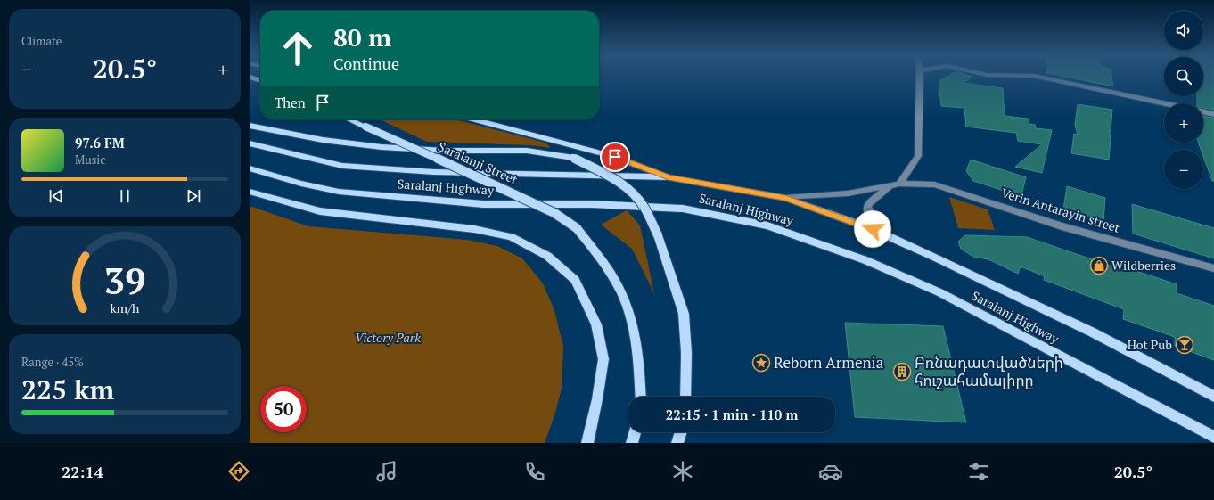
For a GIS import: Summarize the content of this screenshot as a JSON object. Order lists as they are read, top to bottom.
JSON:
{
  "streets": {
    "main road": ["Saralanji Street", "Saralanj Highway"],
    "street": ["Verin Antarayin street"]
  },
  "parks": ["Victory Park"],
  "places": {
    "shop": ["Wildberries"],
    "bar": ["Hot Pub"],
    "place": ["Reborn Armenia"],
    "building": ["Բռնադատվածների հուշահամալիրը"]
  },
  "page": {
    "tile": [
      "Climate",
      ["Range · 45%", "225 km"]
    ],
    "map_buttons": ["+", "−"],
    "turn": ["80 m", "Continue"],
    "heat": ["−", "20.5°", "+"],
    "then": "Then",
    "song": ["97.6 FM", "Music"],
    "limit": "50",
    "trip": "22:15 · 1 min · 110 m",
    "tabs": ["22:14", "20.5°"],
    "gauge": ["39", "km/h"]
  }
}
